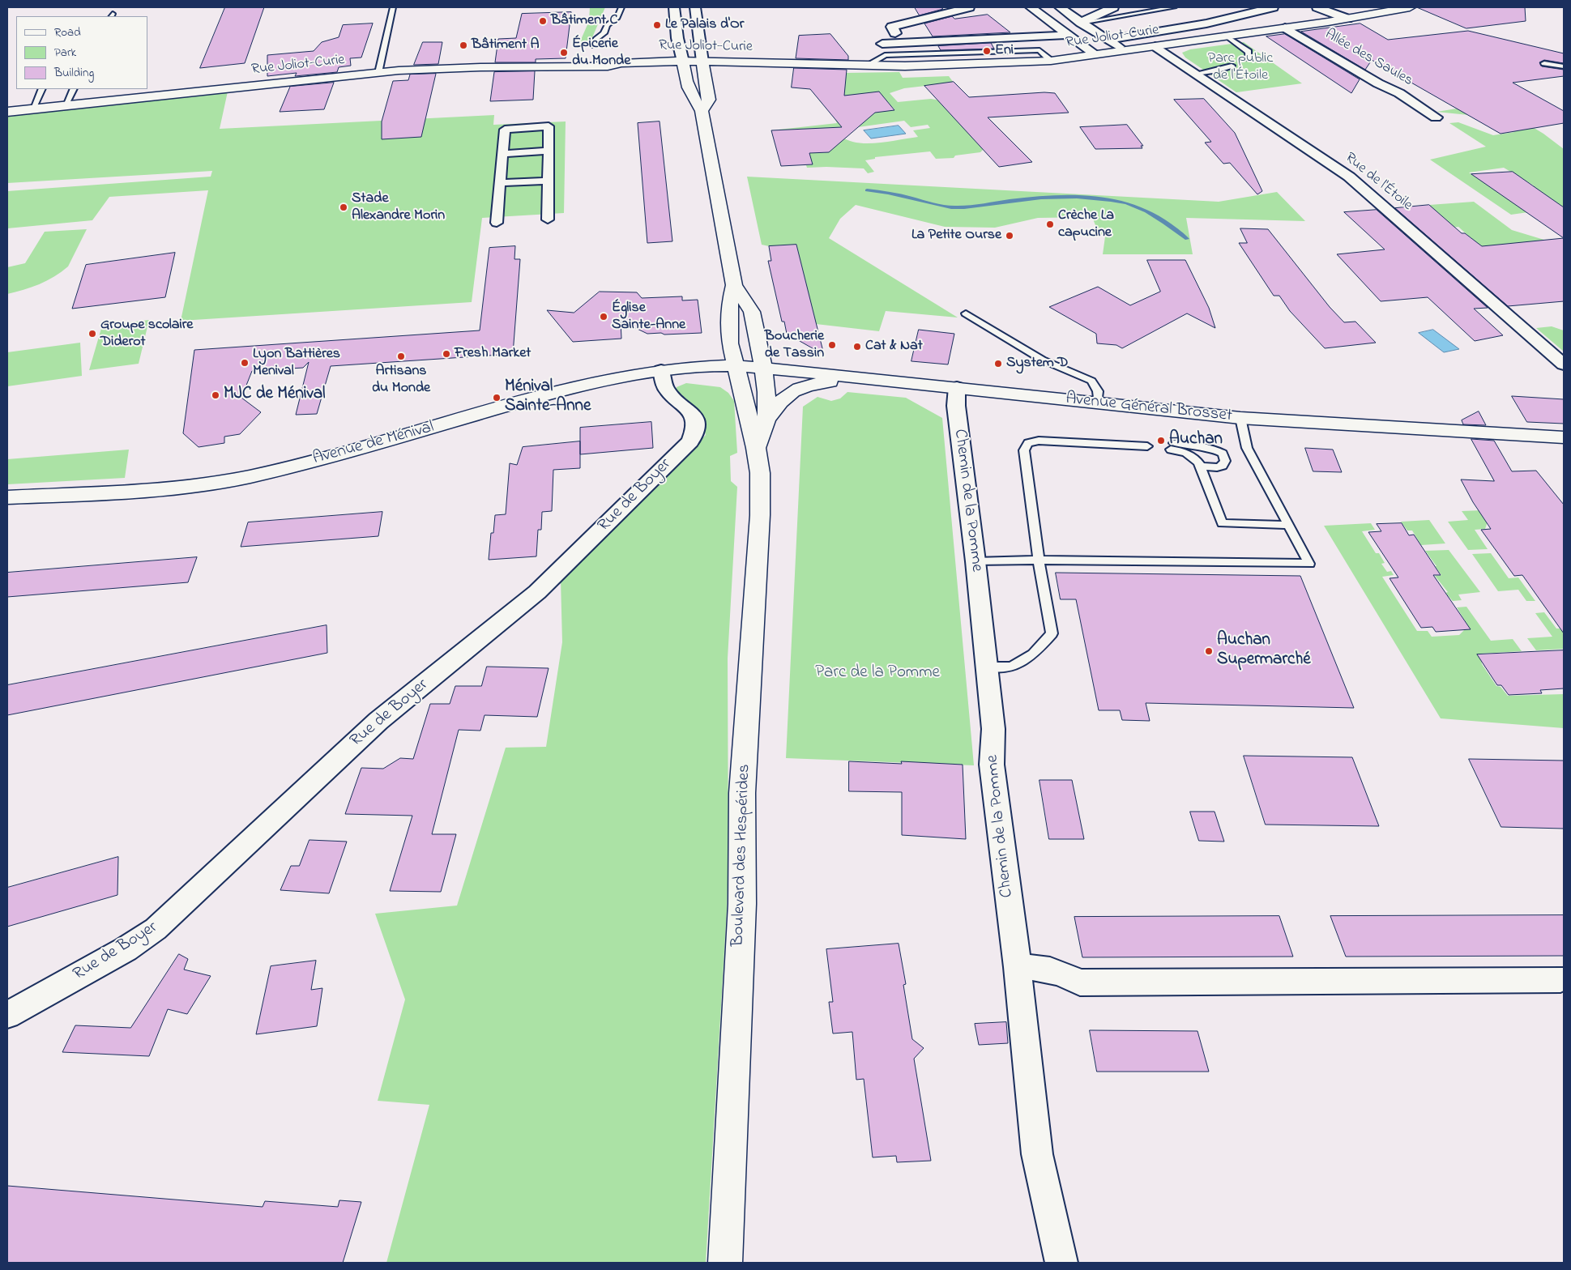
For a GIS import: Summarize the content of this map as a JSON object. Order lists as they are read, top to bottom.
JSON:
{
  "streets": {
    "main road": [
      "Rue Joliot-Curie",
      "Avenue Général Brosset",
      "Avenue de Ménival",
      "Boulevard des Hespérides"
    ],
    "street": [
      "Allée des Saules",
      "Rue de l'Étoile",
      "Rue de Boyer",
      "Chemin de la Pomme"
    ]
  },
  "crossings": [
    ["Rue Joliot-Curie", "Allée des Saules"],
    ["Rue Joliot-Curie", "Rue de l'Étoile"],
    ["Avenue Général Brosset", "Avenue de Ménival"],
    ["Avenue Général Brosset", "Chemin de la Pomme"],
    ["Avenue Général Brosset", "Boulevard des Hespérides"],
    ["Avenue de Ménival", "Rue de Boyer"],
    ["Avenue de Ménival", "Boulevard des Hespérides"]
  ],
  "parks": ["Parc public de l'Étoile", "Parc de la Pomme"],
  "places": [
    "Bâtiment C",
    "Le Palais d'Or",
    "Bâtiment A",
    "Eni",
    "Épicerie du Monde",
    "Stade Alexandre Morin",
    "Crèche La capucine",
    "La Petite Ourse",
    "Église Sainte-Anne",
    "Groupe scolaire Diderot",
    "Boucherie de Tassin",
    "Cat & Nat",
    "Fresh Market",
    "Artisans du Monde",
    "Lyon Battières Menival",
    "System D",
    "MJC de Ménival",
    "Ménival Sainte-Anne",
    "Auchan",
    "Auchan Supermarché"
  ],
  "legend": ["Road", "Park", "Building"]
}
